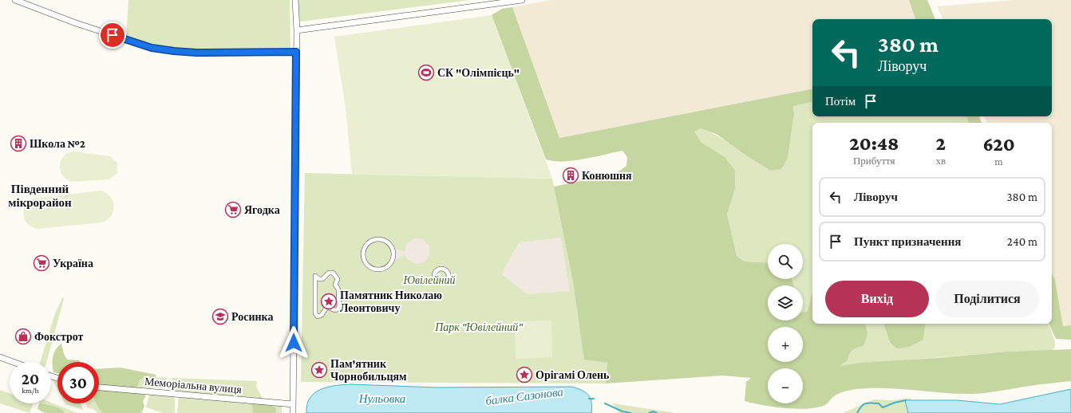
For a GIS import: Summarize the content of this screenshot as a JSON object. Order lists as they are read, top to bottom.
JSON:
{
  "streets": {
    "street": ["Меморіальна вулиця"]
  },
  "districts": ["Південний мікрорайон"],
  "water": ["балка Сазонова", "Нульовка"],
  "parks": ["Ювілейний", "Парк \"Ювілейний\""],
  "places": {
    "sports": ["СК \"Олімпієць\""],
    "building": ["Школа №2", "Конюшня"],
    "supermarket": ["Ягодка", "Україна"],
    "place": ["Памятник Николаю Леонтовичу", "Пам'ятник Чорнобильцям", "Орігамі Олень"],
    "school or university": ["Росинка"],
    "shop": ["Фокстрот"]
  },
  "page": {
    "turn": ["380 m", "Ліворуч"],
    "then": "Потім",
    "eta": [
      "20:48",
      "Прибуття",
      "2",
      "хв",
      "620",
      "m"
    ],
    "list": [
      {
        "name": "Ліворуч",
        "value": "380 m"
      },
      {
        "name": "Пункт призначення",
        "value": "240 m"
      }
    ],
    "map_buttons": ["+", "−"],
    "buttons": ["Вихід", "Поділитися"],
    "speed": "20 km/h",
    "limit": "30"
  }
}
